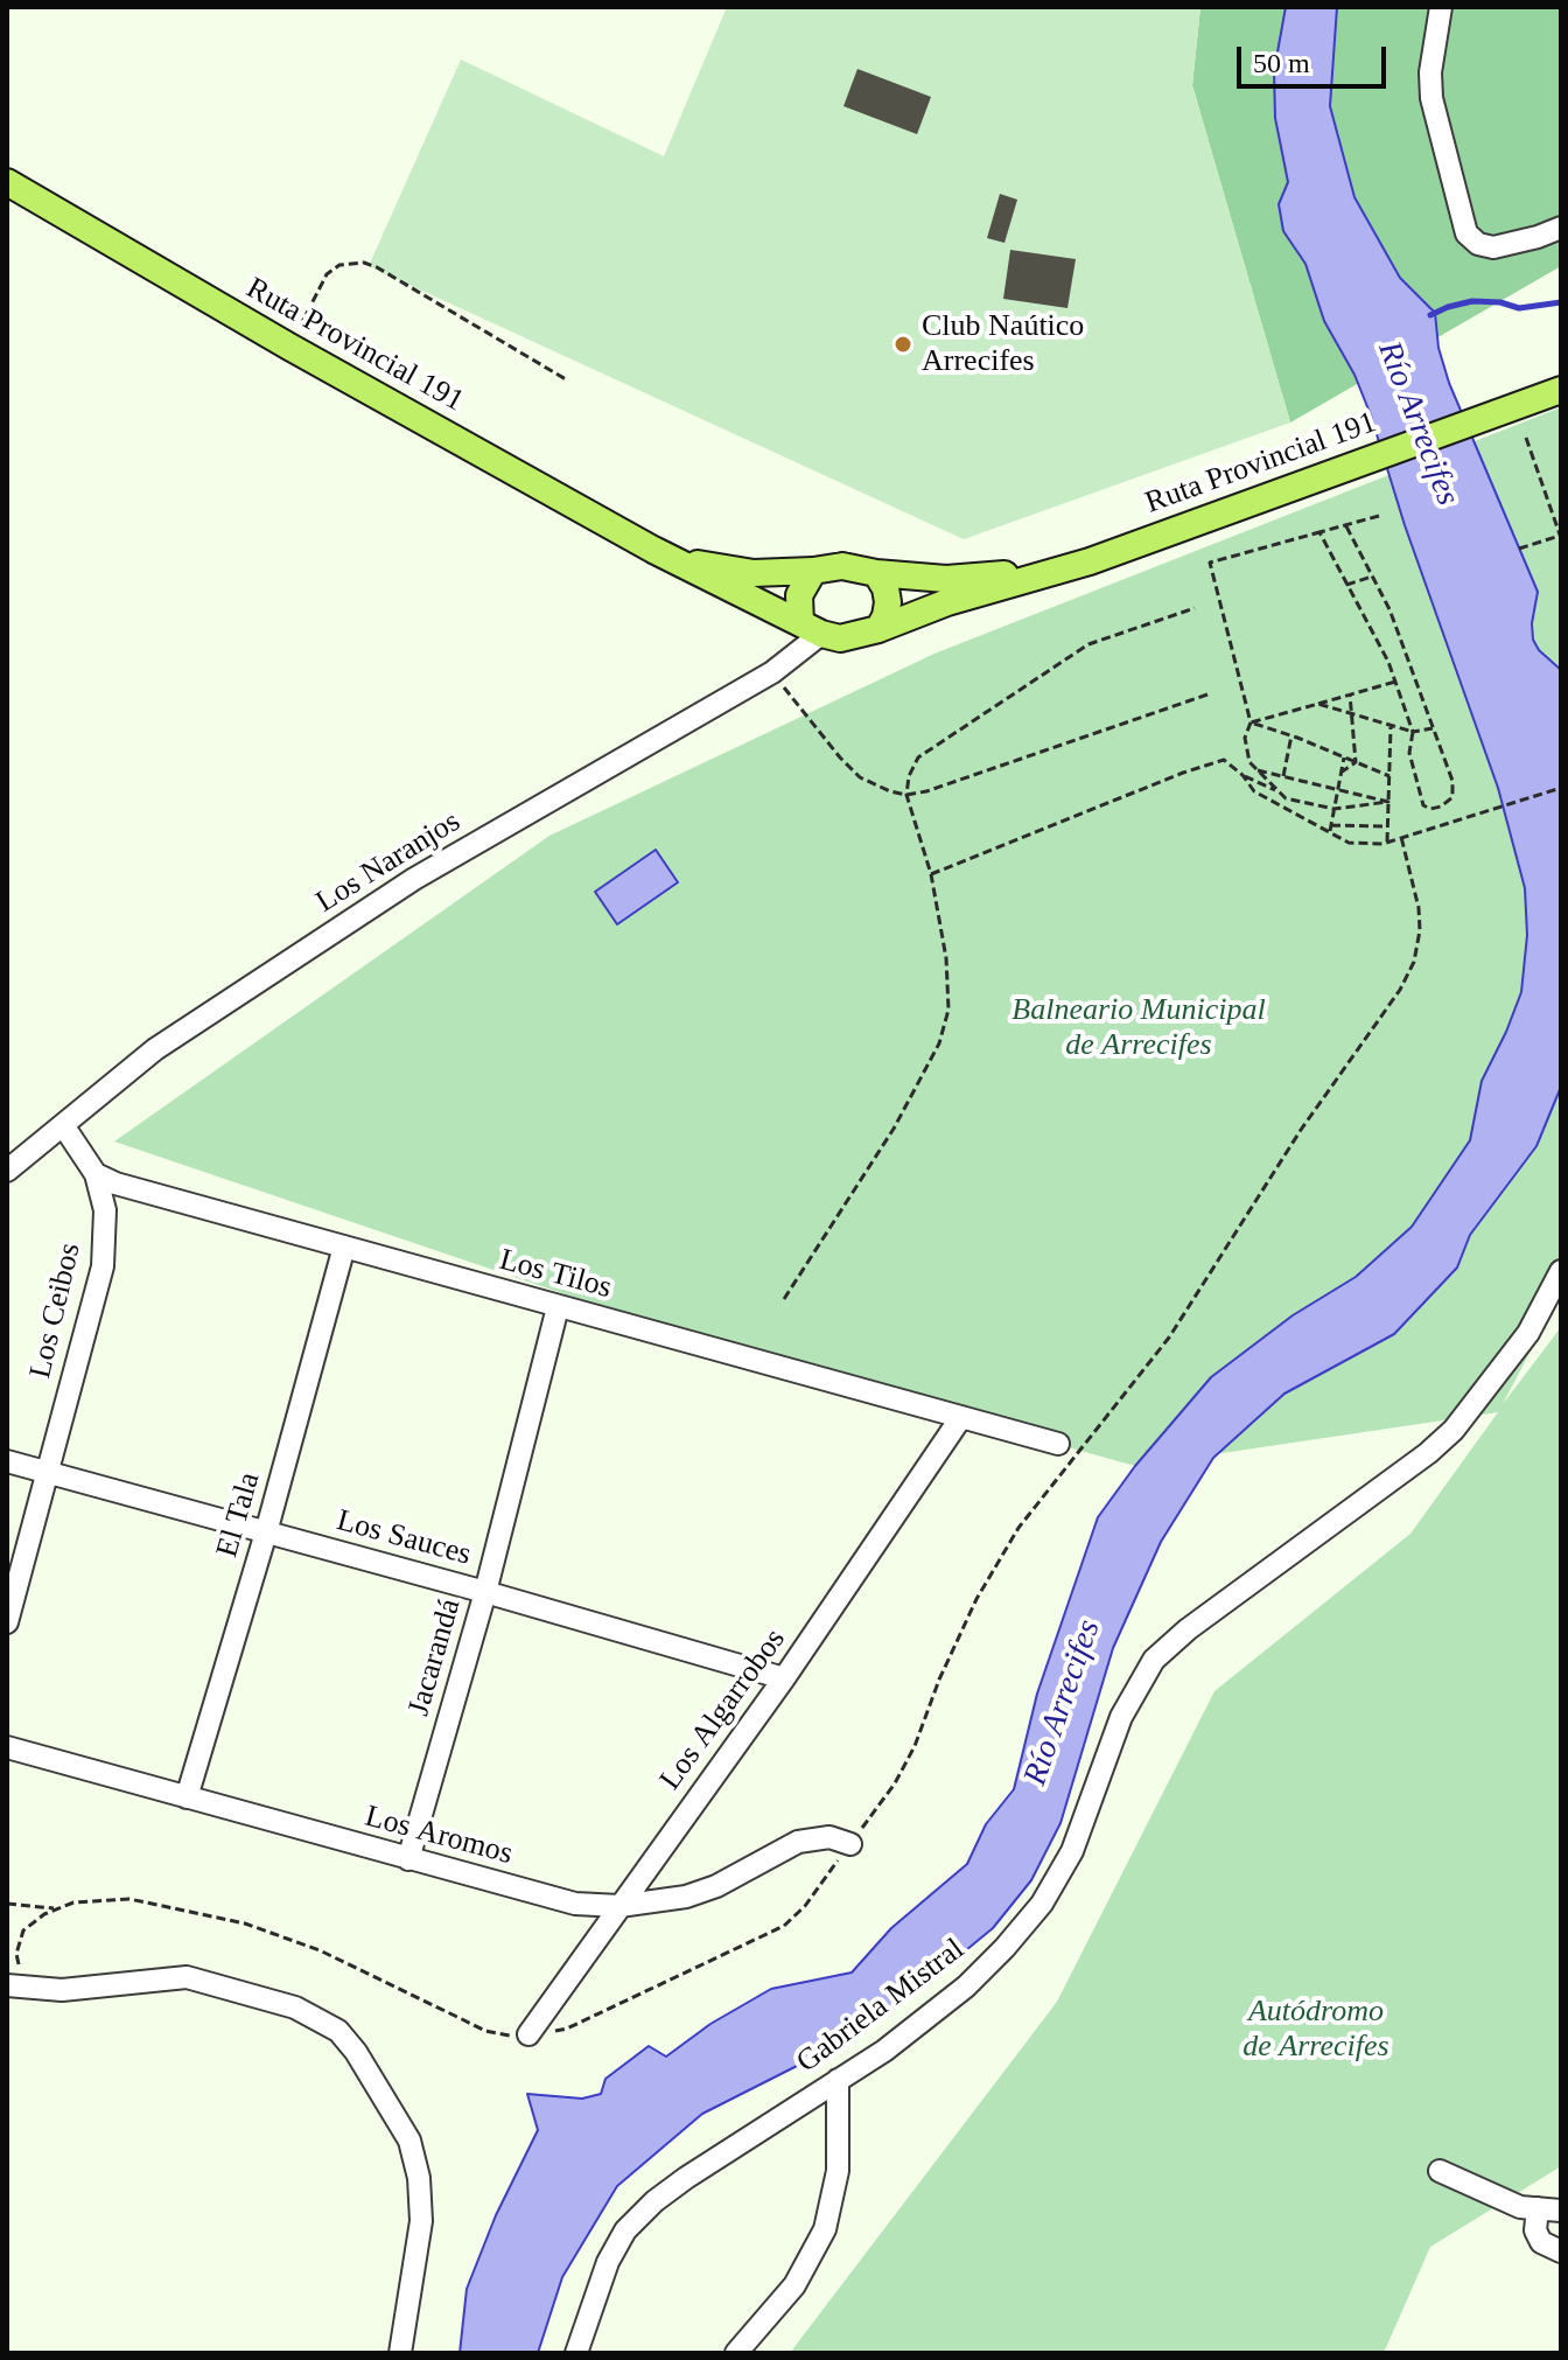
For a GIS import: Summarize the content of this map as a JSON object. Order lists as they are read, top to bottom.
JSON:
{
  "streets": {
    "main road": ["Ruta Provincial 191"],
    "street": [
      "Los Naranjos",
      "Los Tilos",
      "Los Ceibos",
      "El Tala",
      "Los Sauces",
      "Jacarandá",
      "Los Algarrobos",
      "Los Aromos",
      "Gabriela Mistral"
    ]
  },
  "crossings": [
    ["Ruta Provincial 191", "Los Naranjos"],
    ["Los Tilos", "Los Ceibos"],
    ["Los Tilos", "El Tala"],
    ["Los Tilos", "Jacarandá"],
    ["Los Tilos", "Los Algarrobos"],
    ["Los Ceibos", "Los Sauces"],
    ["El Tala", "Los Sauces"],
    ["El Tala", "Los Aromos"],
    ["Los Sauces", "Jacarandá"],
    ["Los Sauces", "Los Algarrobos"],
    ["Jacarandá", "Los Aromos"],
    ["Los Algarrobos", "Los Aromos"]
  ],
  "water": ["Río Arrecifes"],
  "parks": ["Balneario Municipal de Arrecifes", "Autódromo de Arrecifes"],
  "places": ["Club Naútico Arrecifes"],
  "scale_bar": "50 m"
}
